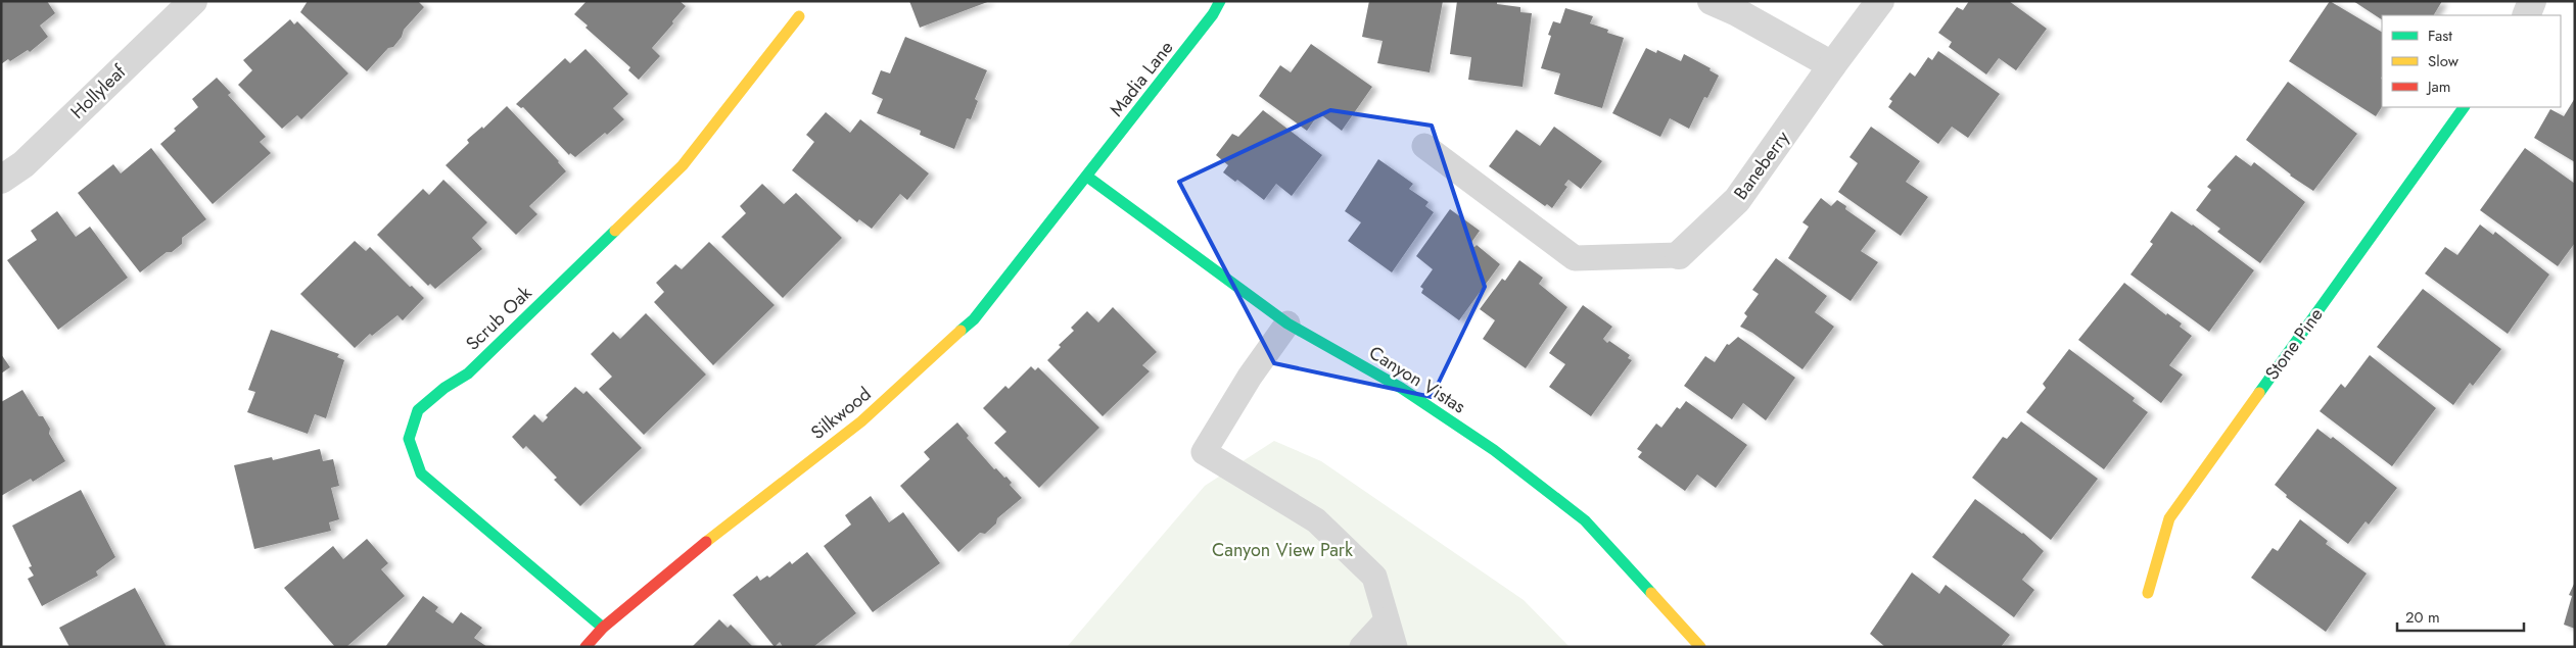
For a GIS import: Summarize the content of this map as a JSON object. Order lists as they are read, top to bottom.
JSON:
{
  "streets": {
    "street": [
      "Madia Lane",
      "Hollyleaf",
      "Baneberry",
      "Scrub Oak",
      "Stone Pine",
      "Canyon Vistas",
      "Silkwood"
    ]
  },
  "crossings": [
    ["Madia Lane", "Canyon Vistas"],
    ["Madia Lane", "Silkwood"],
    ["Scrub Oak", "Silkwood"],
    ["Canyon Vistas", "Silkwood"]
  ],
  "parks": ["Canyon View Park"],
  "legend": ["Fast", "Slow", "Jam"],
  "scale_bar": "20 m"
}
